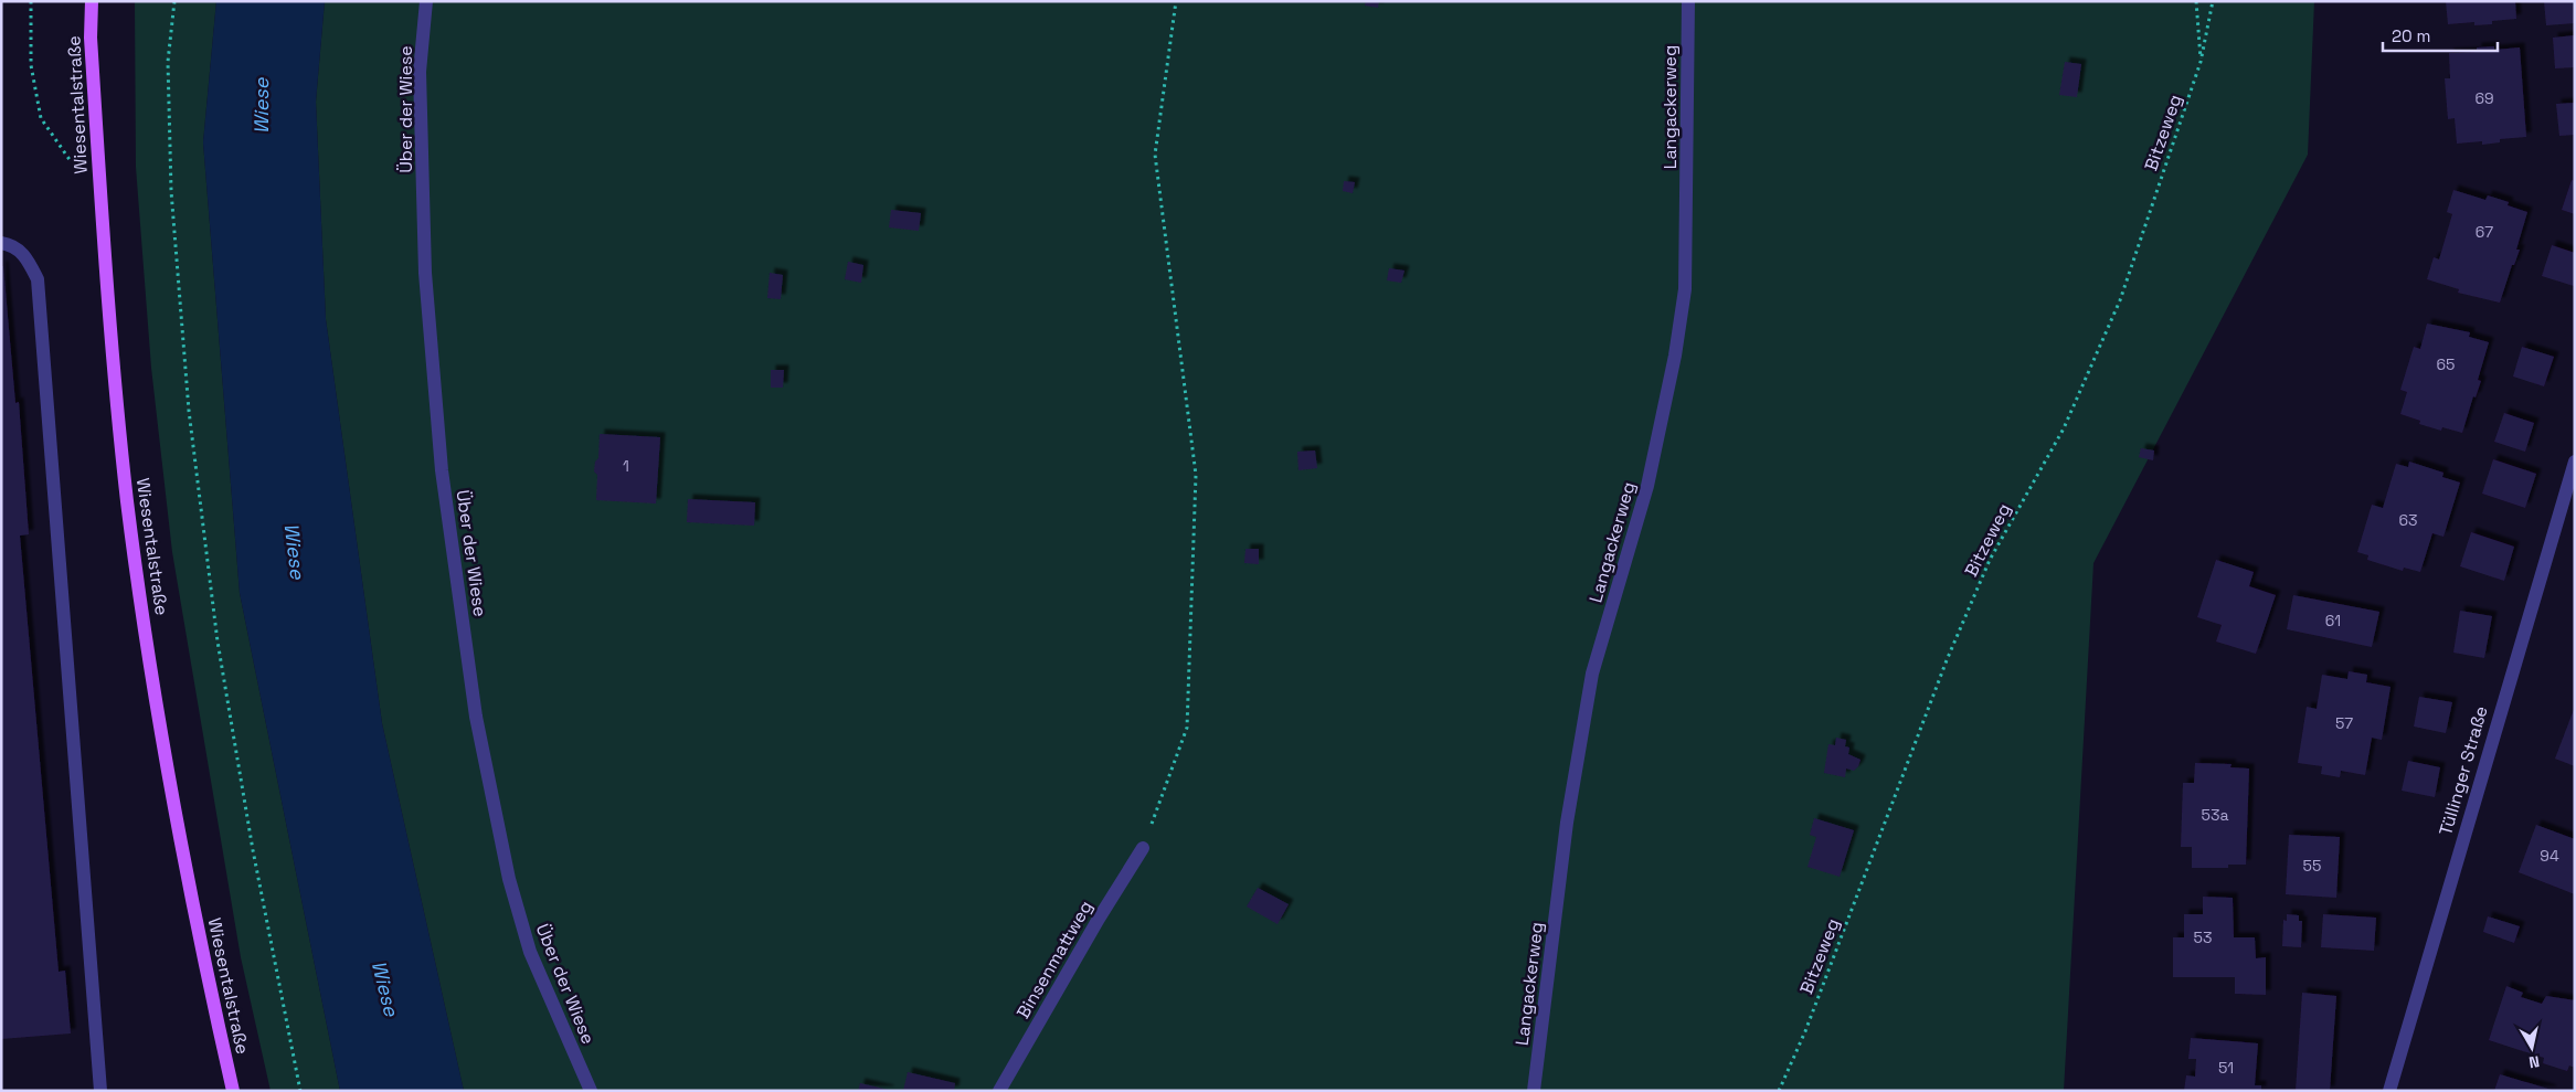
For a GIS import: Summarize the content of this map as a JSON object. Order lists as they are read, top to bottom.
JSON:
{
  "streets": {
    "main road": ["Wiesentalstraße"],
    "street": [
      "Langackerweg",
      "Über der Wiese",
      "Tüllinger Straße",
      "Binsenmattweg"
    ],
    "path": ["Bitzeweg"]
  },
  "water": ["Wiese"],
  "house_numbers": [
    "69",
    "67",
    "65",
    "1",
    "63",
    "61",
    "57",
    "53a",
    "94",
    "55",
    "53",
    "51"
  ],
  "scale_bar": "20 m",
  "north": "bottom"
}
